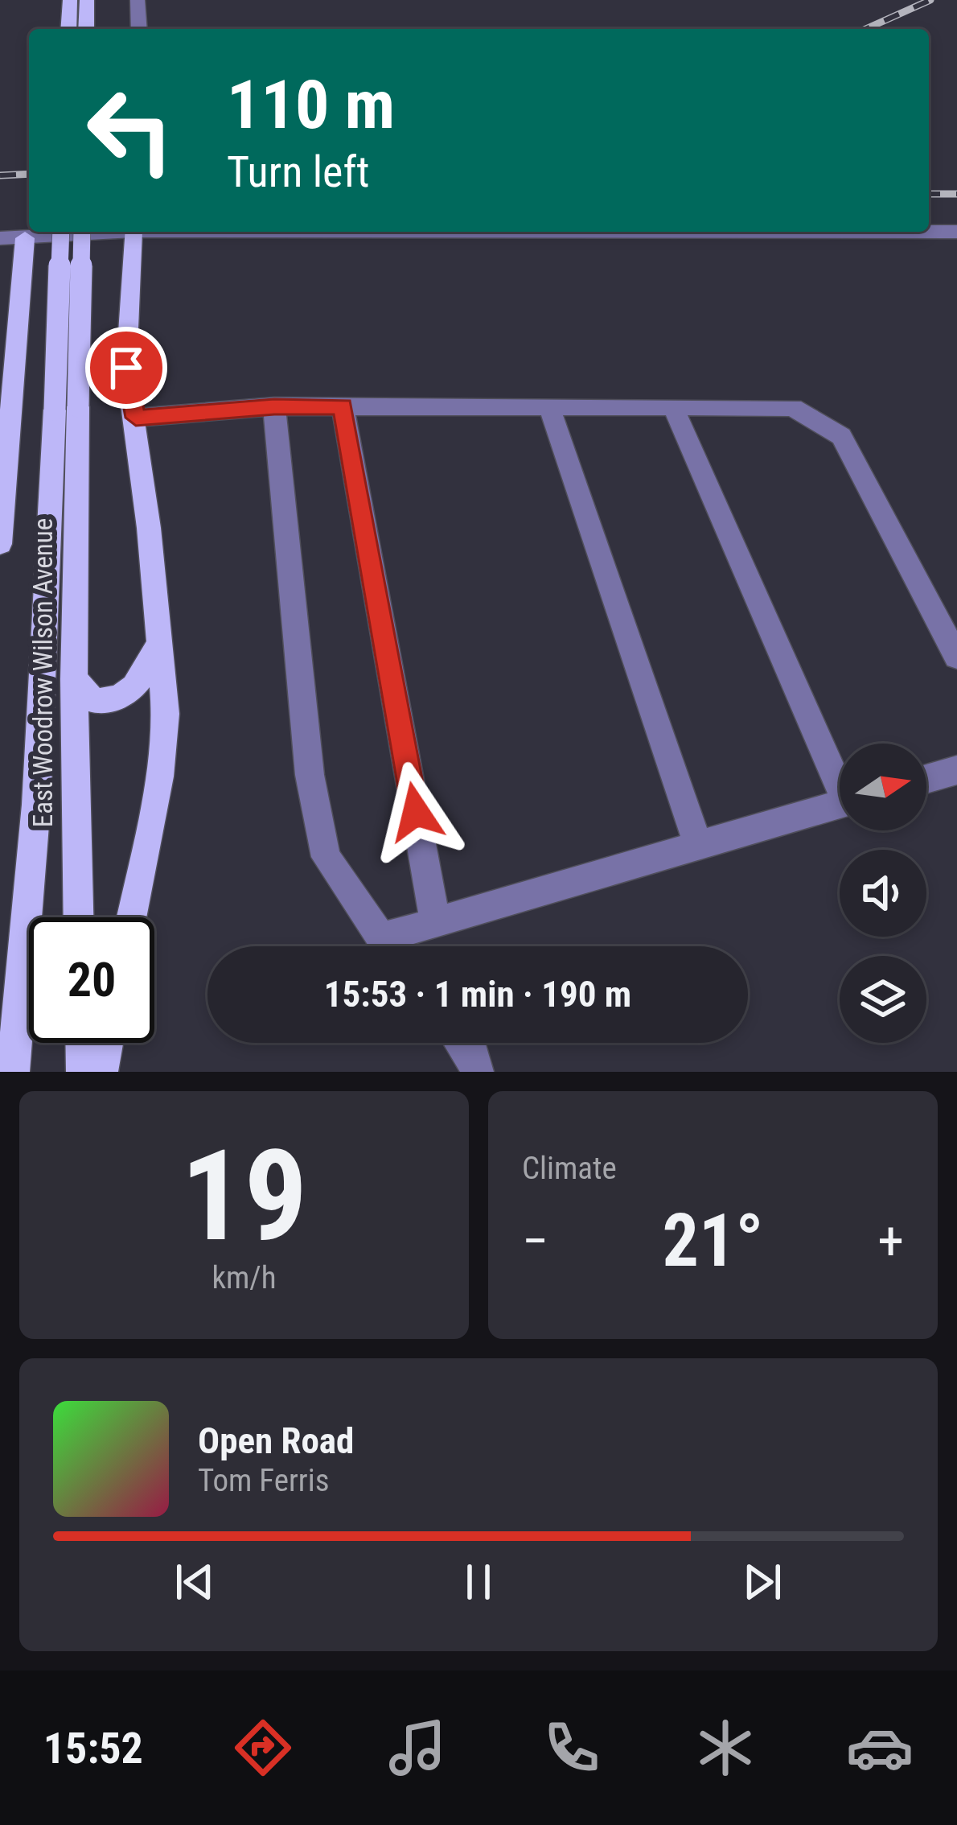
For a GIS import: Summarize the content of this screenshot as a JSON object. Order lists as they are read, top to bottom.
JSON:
{
  "streets": {
    "main road": ["East Woodrow Wilson Avenue"]
  },
  "north": "right",
  "page": {
    "turn": ["110 m", "Turn left"],
    "limit": "20",
    "trip": "15:53 · 1 min · 190 m",
    "tile": [
      ["19", "km/h"],
      "Climate"
    ],
    "heat": ["−", "21°", "+"],
    "song": ["Open Road", "Tom Ferris"],
    "tabs": "15:52"
  }
}
